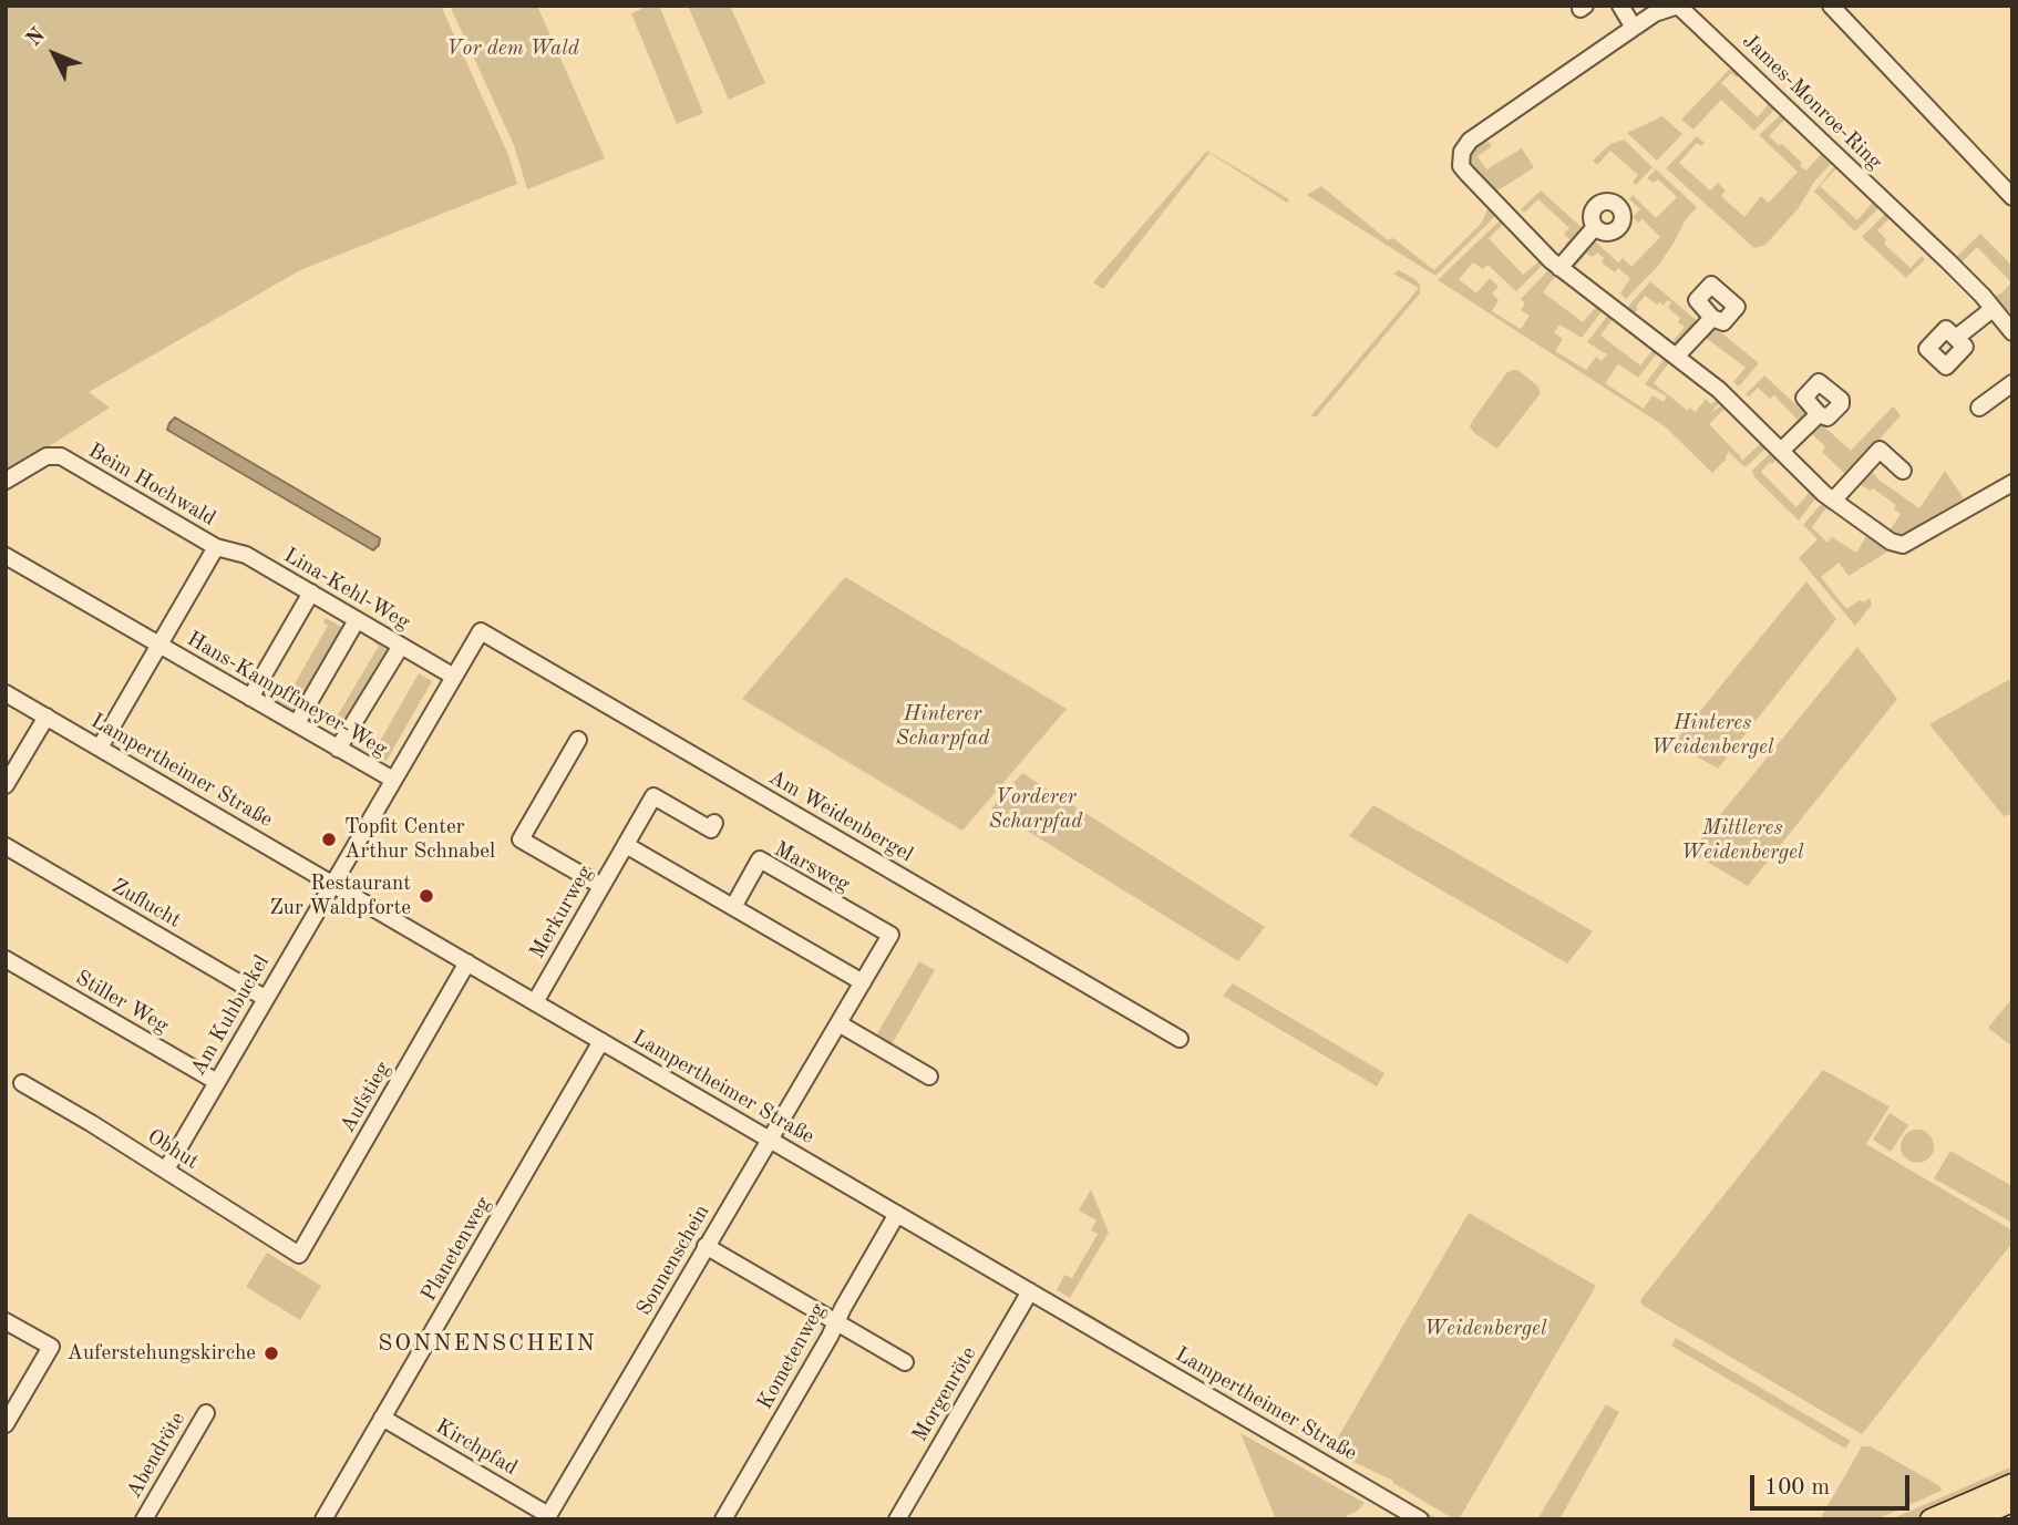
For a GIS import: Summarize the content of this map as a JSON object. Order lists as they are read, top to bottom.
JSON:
{
  "streets": {
    "street": [
      "James-Monroe-Ring",
      "Beim Hochwald",
      "Lina-Kehl-Weg",
      "Hans-Kampffmeyer-Weg",
      "Lampertheimer Straße",
      "Am Weidenbergel",
      "Marsweg",
      "Zuflucht",
      "Merkurweg",
      "Stiller Weg",
      "Am Kuhbuckel",
      "Aufstieg",
      "Obhut",
      "Planetenweg",
      "Sonnenschein",
      "Kometenweg",
      "Morgenröte",
      "Kirchpfad",
      "Abendröte"
    ]
  },
  "crossings": [
    ["Beim Hochwald", "Lina-Kehl-Weg"],
    ["Beim Hochwald", "Hans-Kampffmeyer-Weg"],
    ["Beim Hochwald", "Lampertheimer Straße"],
    ["Lina-Kehl-Weg", "Am Weidenbergel"],
    ["Lampertheimer Straße", "Merkurweg"],
    ["Lampertheimer Straße", "Am Kuhbuckel"],
    ["Lampertheimer Straße", "Aufstieg"],
    ["Lampertheimer Straße", "Planetenweg"],
    ["Lampertheimer Straße", "Sonnenschein"],
    ["Lampertheimer Straße", "Kometenweg"],
    ["Lampertheimer Straße", "Morgenröte"],
    ["Marsweg", "Sonnenschein"],
    ["Zuflucht", "Am Kuhbuckel"],
    ["Stiller Weg", "Am Kuhbuckel"],
    ["Am Kuhbuckel", "Obhut"],
    ["Aufstieg", "Obhut"],
    ["Planetenweg", "Kirchpfad"],
    ["Sonnenschein", "Kirchpfad"]
  ],
  "districts": ["SONNENSCHEIN"],
  "parks": [
    "Vor dem Wald",
    "Hinterer Scharpfad",
    "Hinteres Weidenbergel",
    "Vorderer Scharpfad",
    "Mittleres Weidenbergel",
    "Weidenbergel"
  ],
  "places": ["Topfit Center Arthur Schnabel", "Restaurant Zur Waldpforte", "Auferstehungskirche"],
  "scale_bar": "100 m",
  "north": "top left"
}
